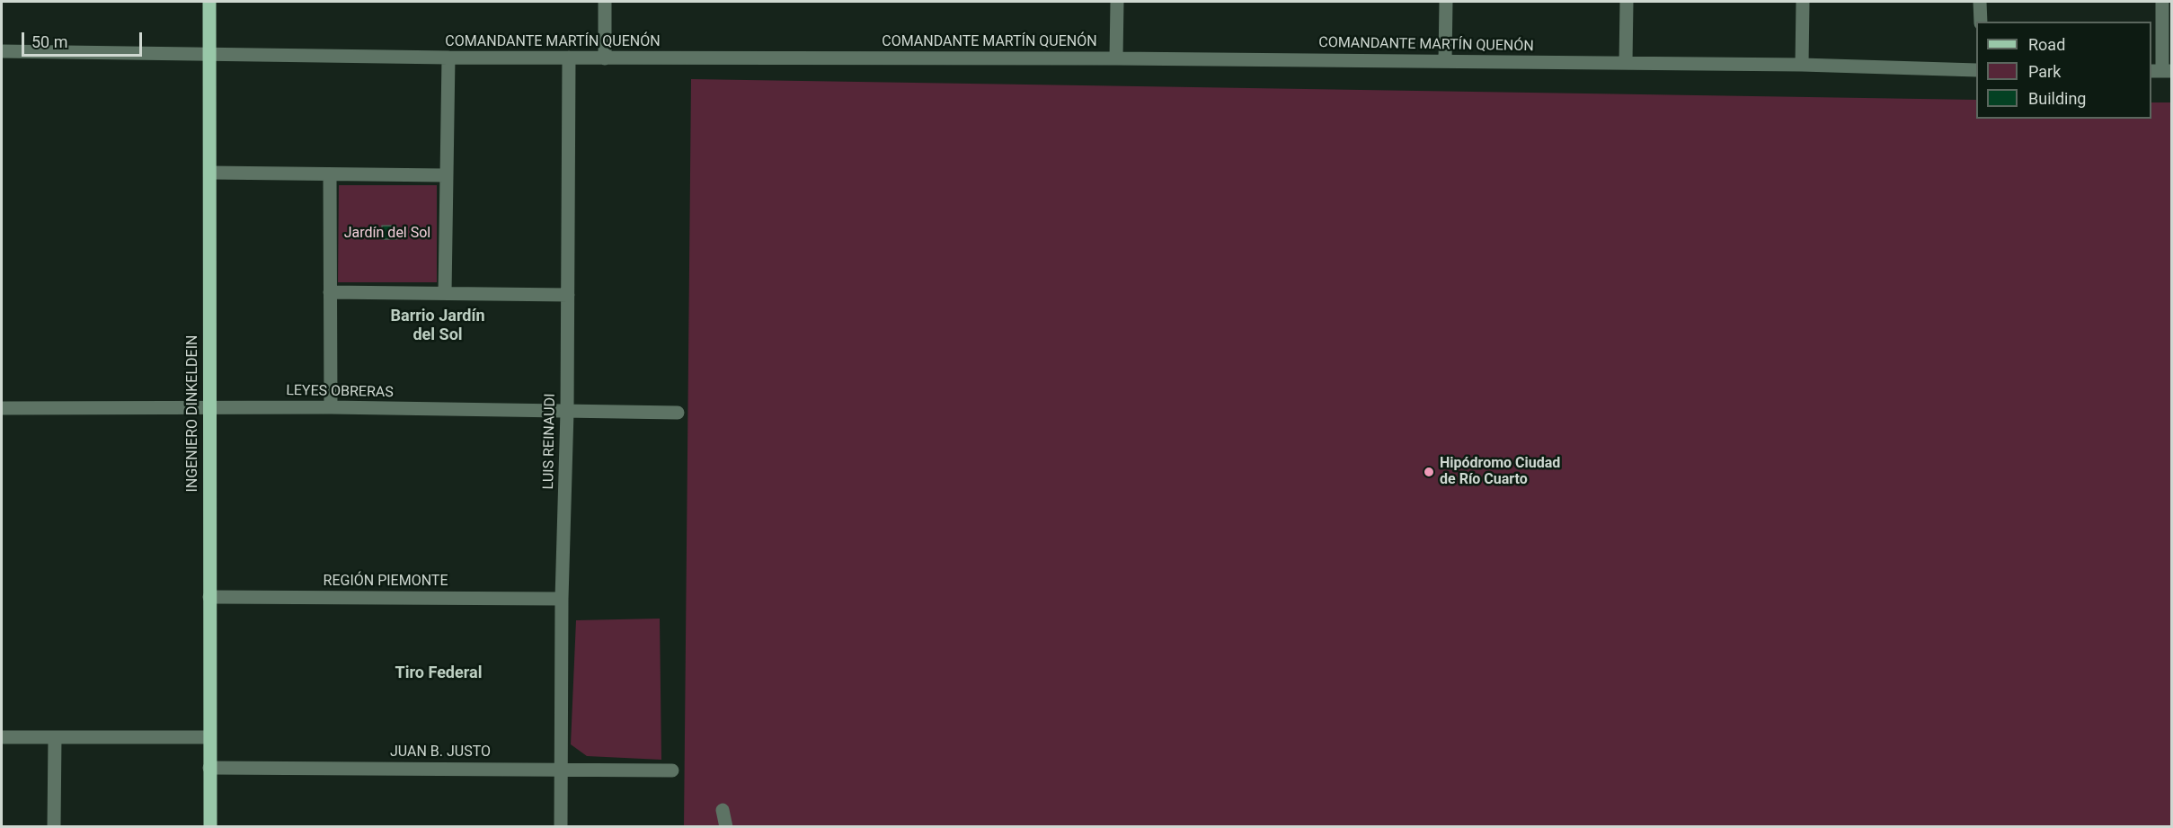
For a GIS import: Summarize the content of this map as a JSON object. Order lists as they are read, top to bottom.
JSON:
{
  "streets": {
    "main road": ["INGENIERO DINKELDEIN"],
    "street": [
      "COMANDANTE MARTÍN QUENÓN",
      "LEYES OBRERAS",
      "LUIS REINAUDI",
      "REGIÓN PIEMONTE",
      "JUAN B. JUSTO"
    ]
  },
  "crossings": [
    ["COMANDANTE MARTÍN QUENÓN", "INGENIERO DINKELDEIN"],
    ["COMANDANTE MARTÍN QUENÓN", "LUIS REINAUDI"],
    ["LEYES OBRERAS", "INGENIERO DINKELDEIN"],
    ["LEYES OBRERAS", "LUIS REINAUDI"],
    ["INGENIERO DINKELDEIN", "REGIÓN PIEMONTE"],
    ["INGENIERO DINKELDEIN", "JUAN B. JUSTO"],
    ["LUIS REINAUDI", "REGIÓN PIEMONTE"],
    ["LUIS REINAUDI", "JUAN B. JUSTO"]
  ],
  "districts": ["Barrio Jardín del Sol", "Tiro Federal"],
  "parks": ["Jardín del Sol"],
  "places": ["Hipódromo Ciudad de Río Cuarto"],
  "legend": ["Road", "Park", "Building"],
  "scale_bar": "50 m"
}
